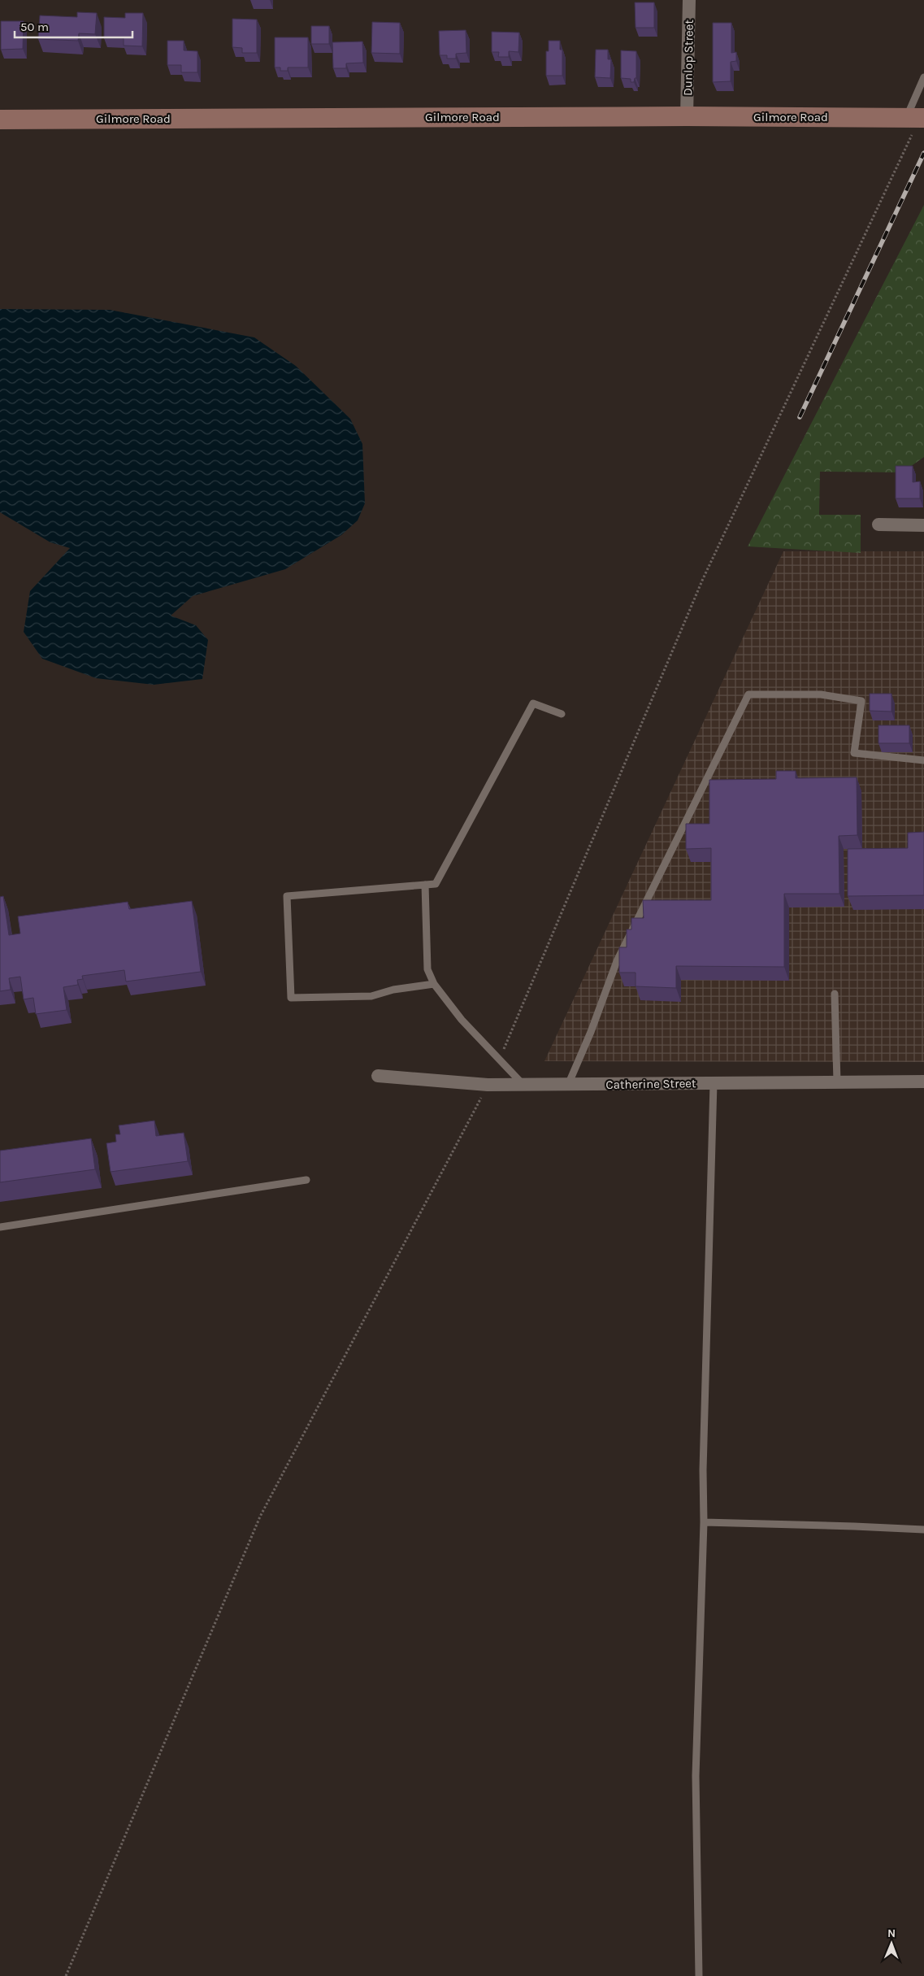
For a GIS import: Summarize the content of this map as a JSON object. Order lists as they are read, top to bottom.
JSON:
{
  "streets": {
    "main road": ["Gilmore Road"],
    "street": ["Dunlop Street", "Catherine Street"]
  },
  "crossings": [
    ["Dunlop Street", "Gilmore Road"]
  ],
  "scale_bar": "50 m",
  "north": "top"
}
